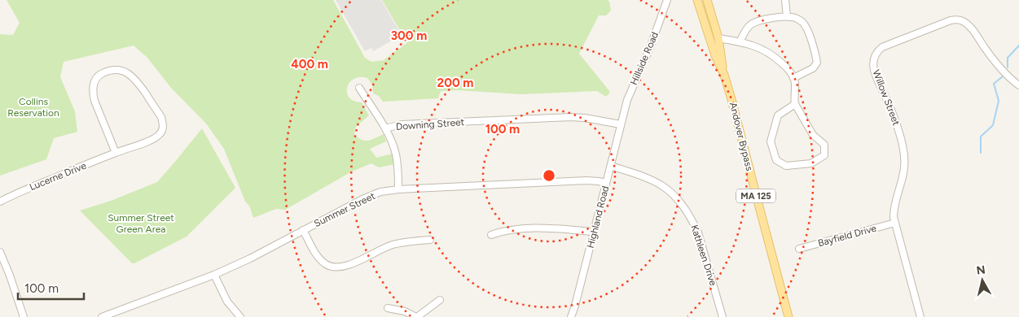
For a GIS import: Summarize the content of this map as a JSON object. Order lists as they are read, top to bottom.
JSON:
{
  "streets": {
    "main road": ["Andover Bypass", "MA 125"],
    "street": [
      "Hillside Road",
      "Willow Street",
      "Downing Street",
      "Lucerne Drive",
      "Summer Street",
      "Highland Road",
      "Bayfield Drive",
      "Kathleen Drive"
    ]
  },
  "crossings": [
    ["Hillside Road", "Highland Road"],
    ["Willow Street", "Bayfield Drive"],
    ["Downing Street", "Highland Road"],
    ["Summer Street", "Highland Road"],
    ["Highland Road", "Kathleen Drive"]
  ],
  "parks": ["Collins Reservation", "Summer Street Green Area"],
  "scale_bar": "100 m",
  "north": "top",
  "rings": [
    "300 m",
    "400 m",
    "200 m",
    "100 m"
  ]
}
